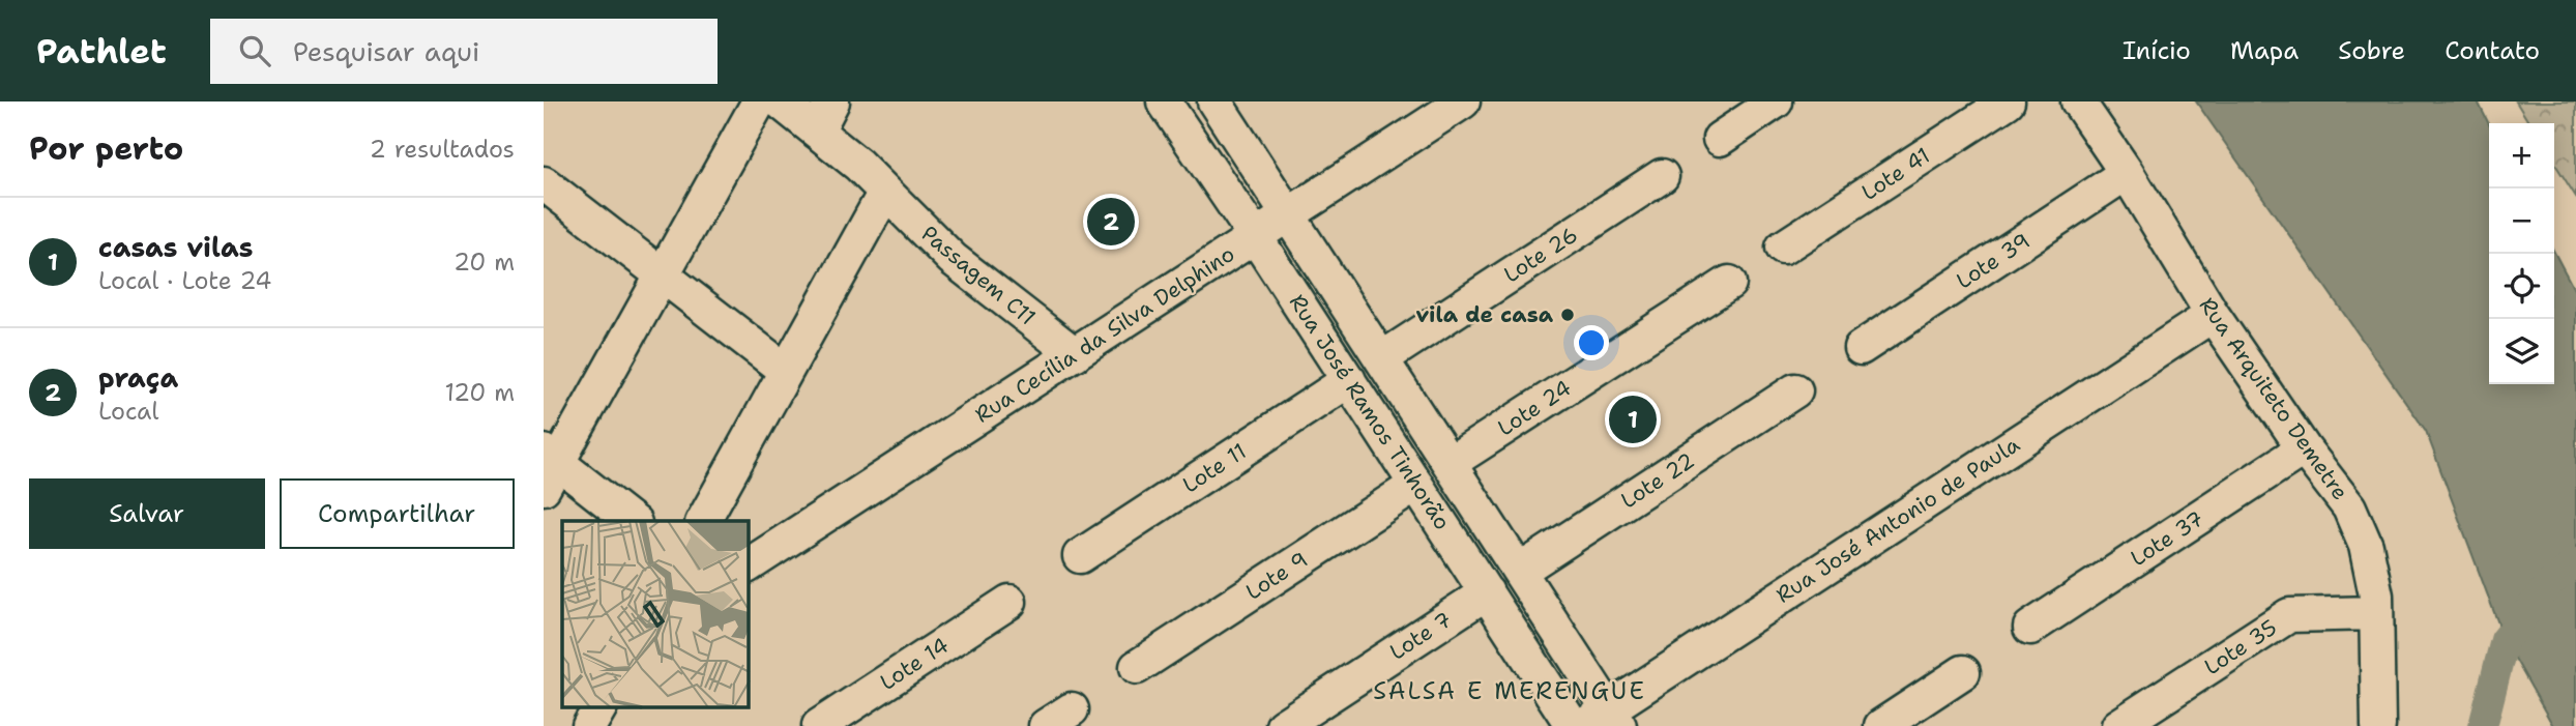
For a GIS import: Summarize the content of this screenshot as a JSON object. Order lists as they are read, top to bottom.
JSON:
{
  "streets": {
    "street": [
      "Lote 41",
      "Lote 26",
      "Lote 39",
      "Passagem C11",
      "Rua Cecília da Silva Delphino",
      "Rua Arquiteto Demetre",
      "Lote 24",
      "Rua José Ramos Tinhorão",
      "Lote 11",
      "Lote 22",
      "Rua José Antonio de Paula",
      "Lote 37",
      "Lote 9",
      "Lote 7",
      "Lote 35",
      "Lote 14"
    ]
  },
  "crossings": [
    ["Lote 26", "Rua José Ramos Tinhorão"],
    ["Lote 39", "Rua Arquiteto Demetre"],
    ["Passagem C11", "Rua Cecília da Silva Delphino"],
    ["Rua Cecília da Silva Delphino", "Rua José Ramos Tinhorão"],
    ["Rua Arquiteto Demetre", "Rua José Antonio de Paula"],
    ["Rua Arquiteto Demetre", "Lote 37"],
    ["Rua Arquiteto Demetre", "Lote 35"],
    ["Lote 24", "Rua José Ramos Tinhorão"],
    ["Rua José Ramos Tinhorão", "Lote 11"],
    ["Rua José Ramos Tinhorão", "Lote 22"],
    ["Rua José Ramos Tinhorão", "Rua José Antonio de Paula"],
    ["Rua José Ramos Tinhorão", "Lote 9"],
    ["Rua José Ramos Tinhorão", "Lote 7"]
  ],
  "districts": ["SALSA E MERENGUE"],
  "places": ["vila de casa"],
  "page": {
    "header": "Pathlet",
    "search": "Pesquisar aqui",
    "nav": [
      "Início",
      "Mapa",
      "Sobre",
      "Contato"
    ],
    "heading": ["Por perto", "2 resultados"],
    "map_buttons": ["+", "−"],
    "pins": ["2", "1"],
    "list": [
      {
        "mark": "1",
        "name": "casas vilas",
        "note": "Local · Lote 24",
        "value": "20 m"
      },
      {
        "mark": "2",
        "name": "praça",
        "note": "Local",
        "value": "120 m"
      }
    ],
    "buttons": ["Salvar", "Compartilhar"]
  }
}
